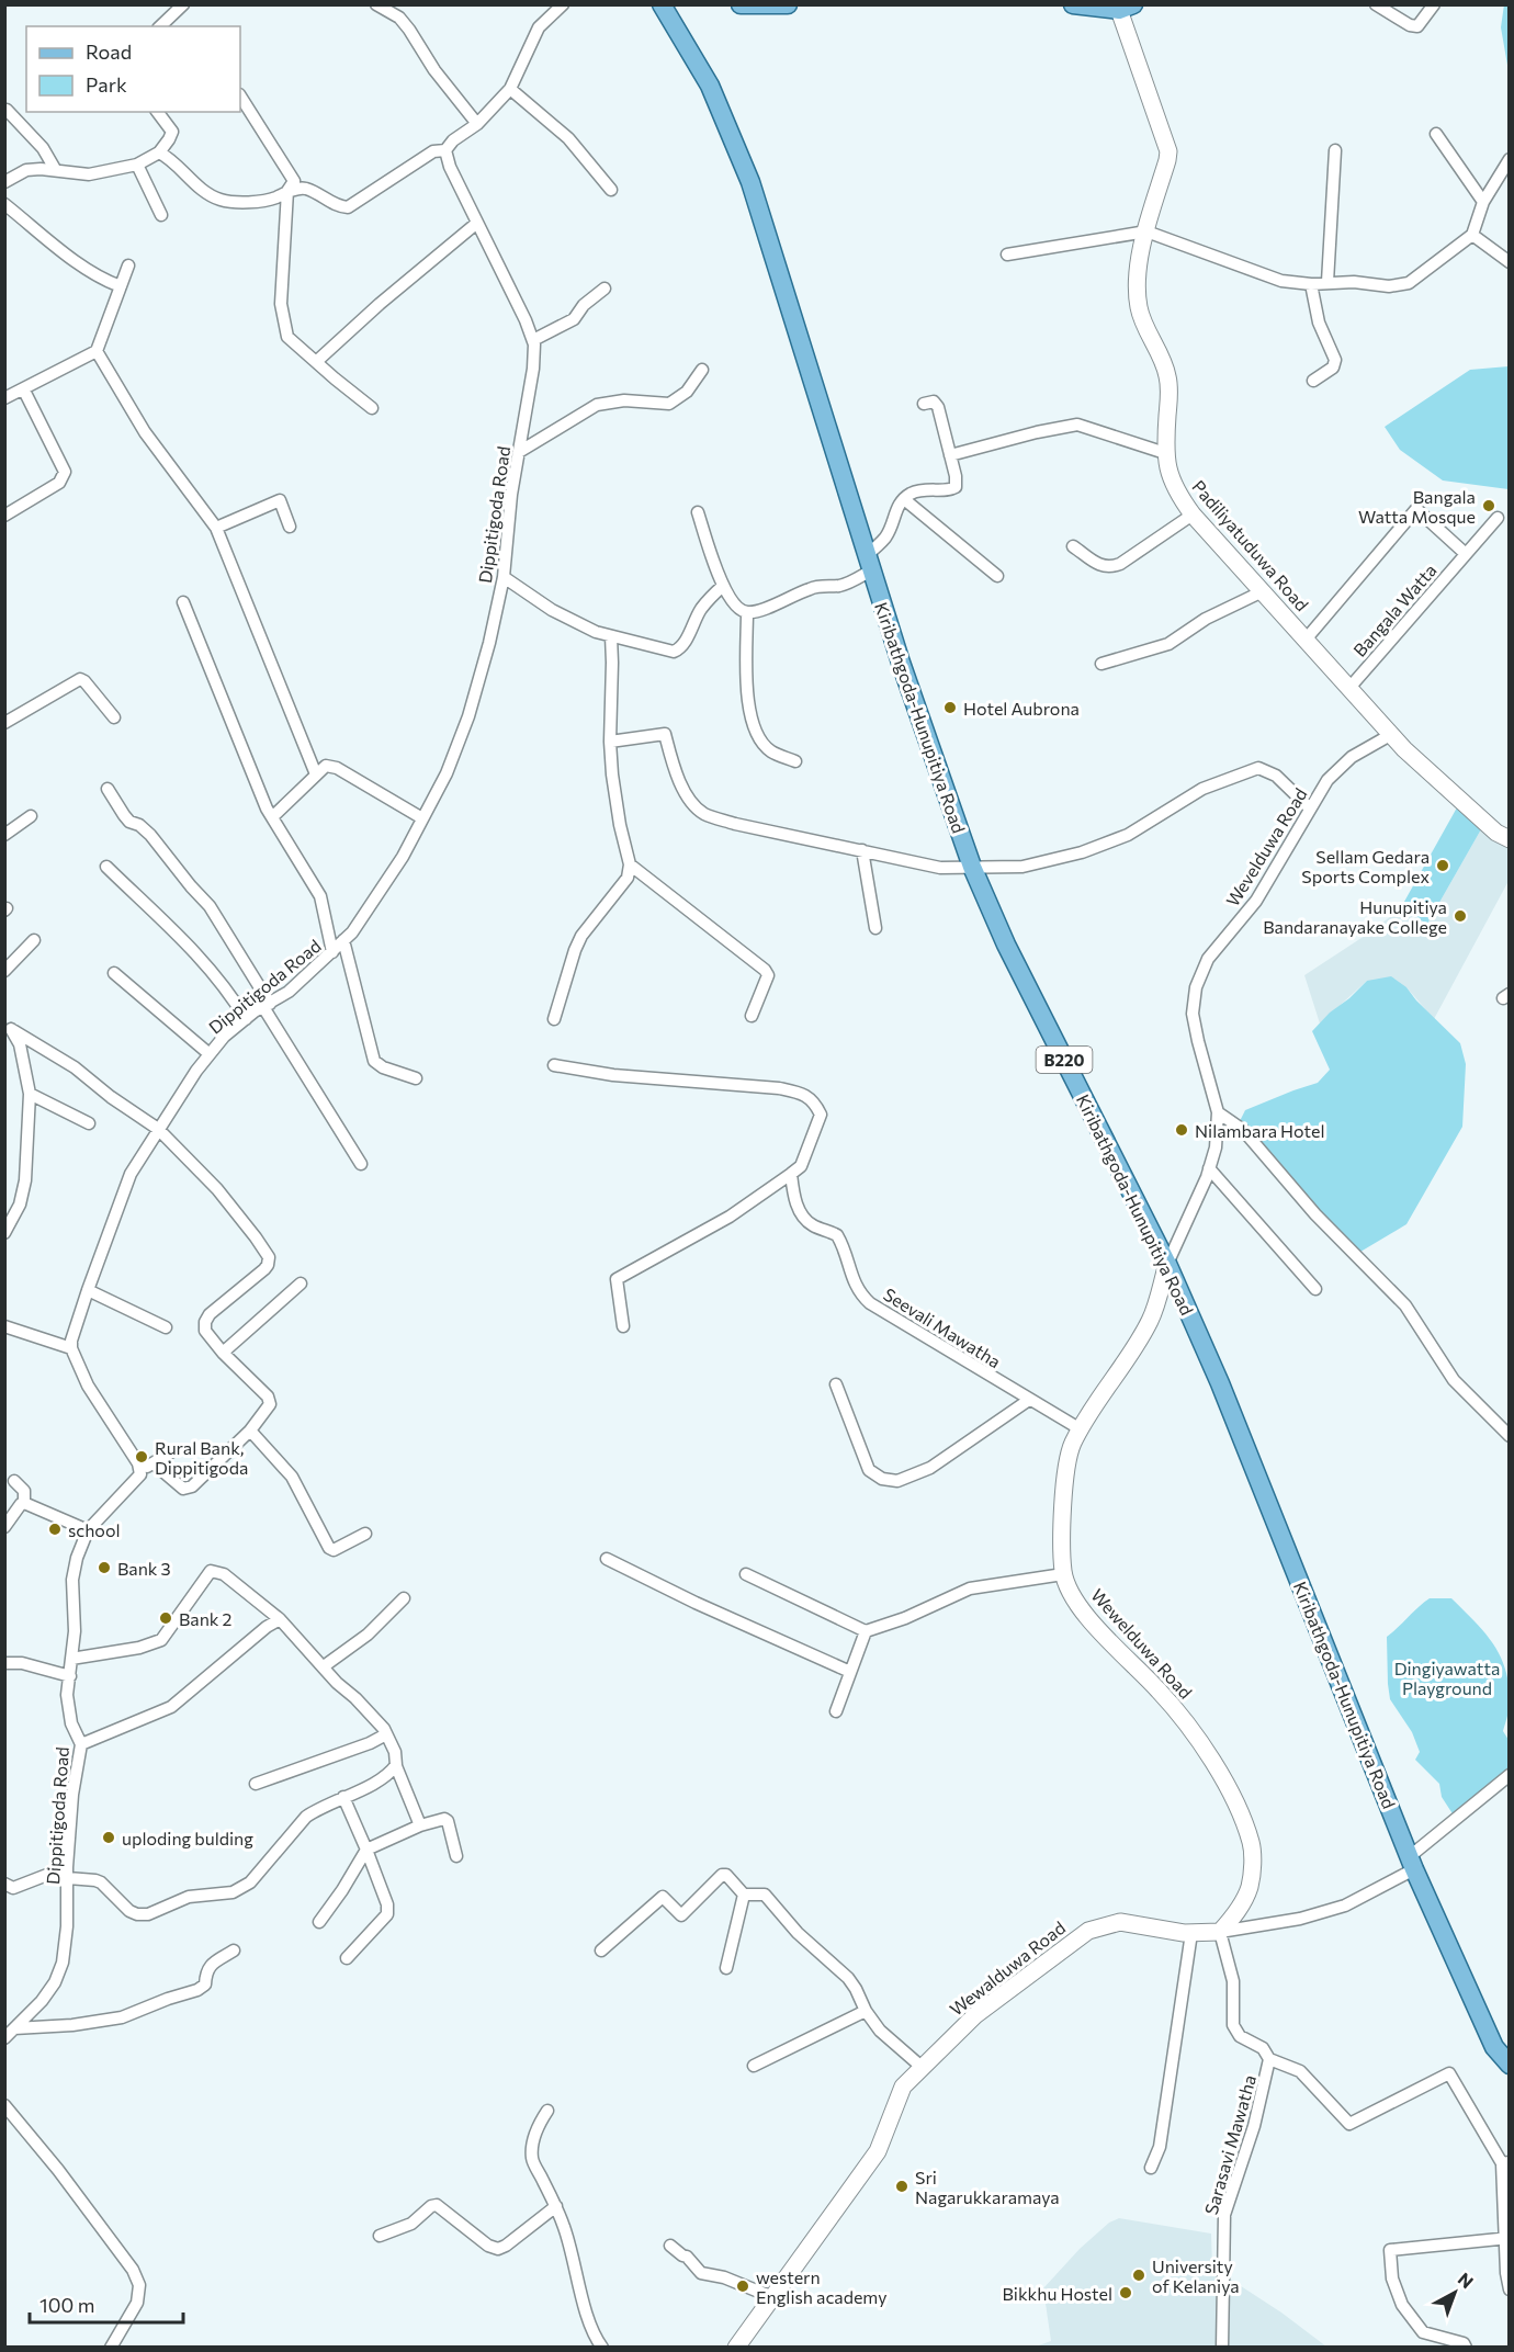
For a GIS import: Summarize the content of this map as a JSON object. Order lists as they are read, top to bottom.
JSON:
{
  "streets": {
    "main road": ["Kiribathgoda-Hunupitiya Road", "B220"],
    "street": [
      "Dippitigoda Road",
      "Padiliyatuduwa Road",
      "Bangala Watta",
      "Wevelduwa Road",
      "Seevali Mawatha",
      "Wewelduwa Road",
      "Wewalduwa Road",
      "Sarasavi Mawatha"
    ]
  },
  "crossings": [
    ["Padiliyatuduwa Road", "Bangala Watta"],
    ["Padiliyatuduwa Road", "Wevelduwa Road"],
    ["Kiribathgoda-Hunupitiya Road", "Wevelduwa Road"],
    ["Kiribathgoda-Hunupitiya Road", "Wewelduwa Road"],
    ["Kiribathgoda-Hunupitiya Road", "Wewalduwa Road"],
    ["Wevelduwa Road", "Wewelduwa Road"],
    ["Seevali Mawatha", "Wewelduwa Road"],
    ["Wewelduwa Road", "Wewalduwa Road"],
    ["Wewelduwa Road", "Sarasavi Mawatha"],
    ["Wewalduwa Road", "Sarasavi Mawatha"]
  ],
  "parks": ["Dingiyawatta Playground"],
  "places": [
    "Bangala Watta Mosque",
    "Hotel Aubrona",
    "Sellam Gedara Sports Complex",
    "Hunupitiya Bandaranayake College",
    "Nilambara Hotel",
    "Rural Bank, Dippitigoda",
    "school",
    "Bank 3",
    "Bank 2",
    "uploding bulding",
    "Sri Nagarukkaramaya",
    "University of Kelaniya",
    "western English academy",
    "Bikkhu Hostel"
  ],
  "legend": ["Road", "Park"],
  "scale_bar": "100 m",
  "north": "top right"
}
